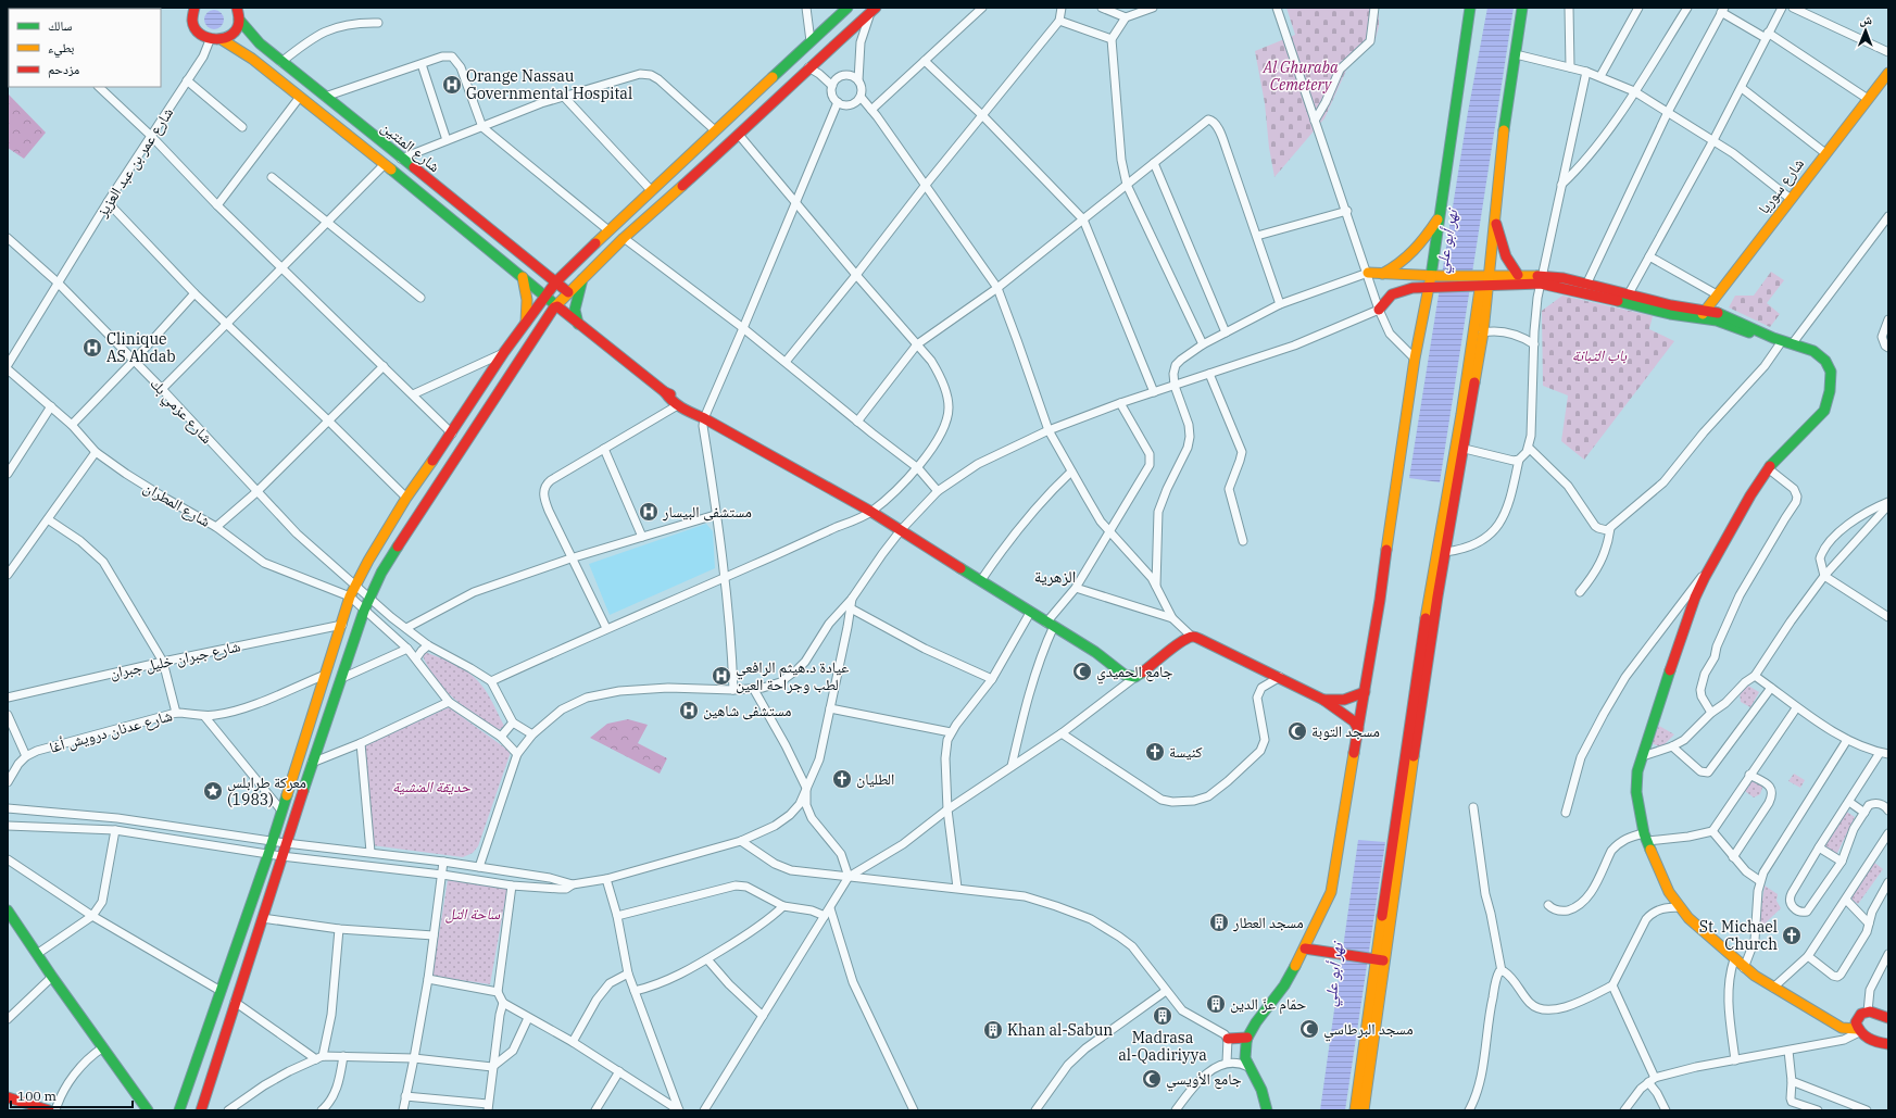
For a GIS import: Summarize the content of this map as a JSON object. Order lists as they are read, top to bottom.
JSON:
{
  "streets": {
    "main road": ["شارع المئتين", "شارع سوريا"],
    "street": [
      "شارع عمر بن عبد العزيز",
      "شارع عزمي بك",
      "شارع المطران",
      "شارع جبران خليل جبران",
      "شارع عدنان درويش أغا"
    ]
  },
  "crossings": [
    ["شارع عمر بن عبد العزيز", "شارع عزمي بك"]
  ],
  "districts": ["الزهرية"],
  "water": ["نهر أبو علي"],
  "parks": [
    "Al Ghuraba Cemetery",
    "باب التبانة",
    "حديقة المنشية",
    "ساحة التل"
  ],
  "places": {
    "hospital": [
      "Orange Nassau Governmental Hospital",
      "Clinique AS Ahdab",
      "مستشفی البيسار",
      "عيادة د.هيثم الرافعي لطب وجراحة العين",
      "مستشفى شاهين"
    ],
    "mosque": [
      "جامع الحميدي",
      "مسجد التوبة",
      "مسجد البرطاسي",
      "جامع الأويسي"
    ],
    "church": ["كنيسة", "الطليان", "St. Michael Church"],
    "place": ["معركة طرابلس (1983)"],
    "building": [
      "مسجد العطار",
      "حمّام عزّ الدين",
      "Madrasa al-Qadiriyya",
      "Khan al-Sabun"
    ]
  },
  "legend": ["سالك", "بطيء", "مزدحم"],
  "scale_bar": "100 m",
  "north": "top"
}
